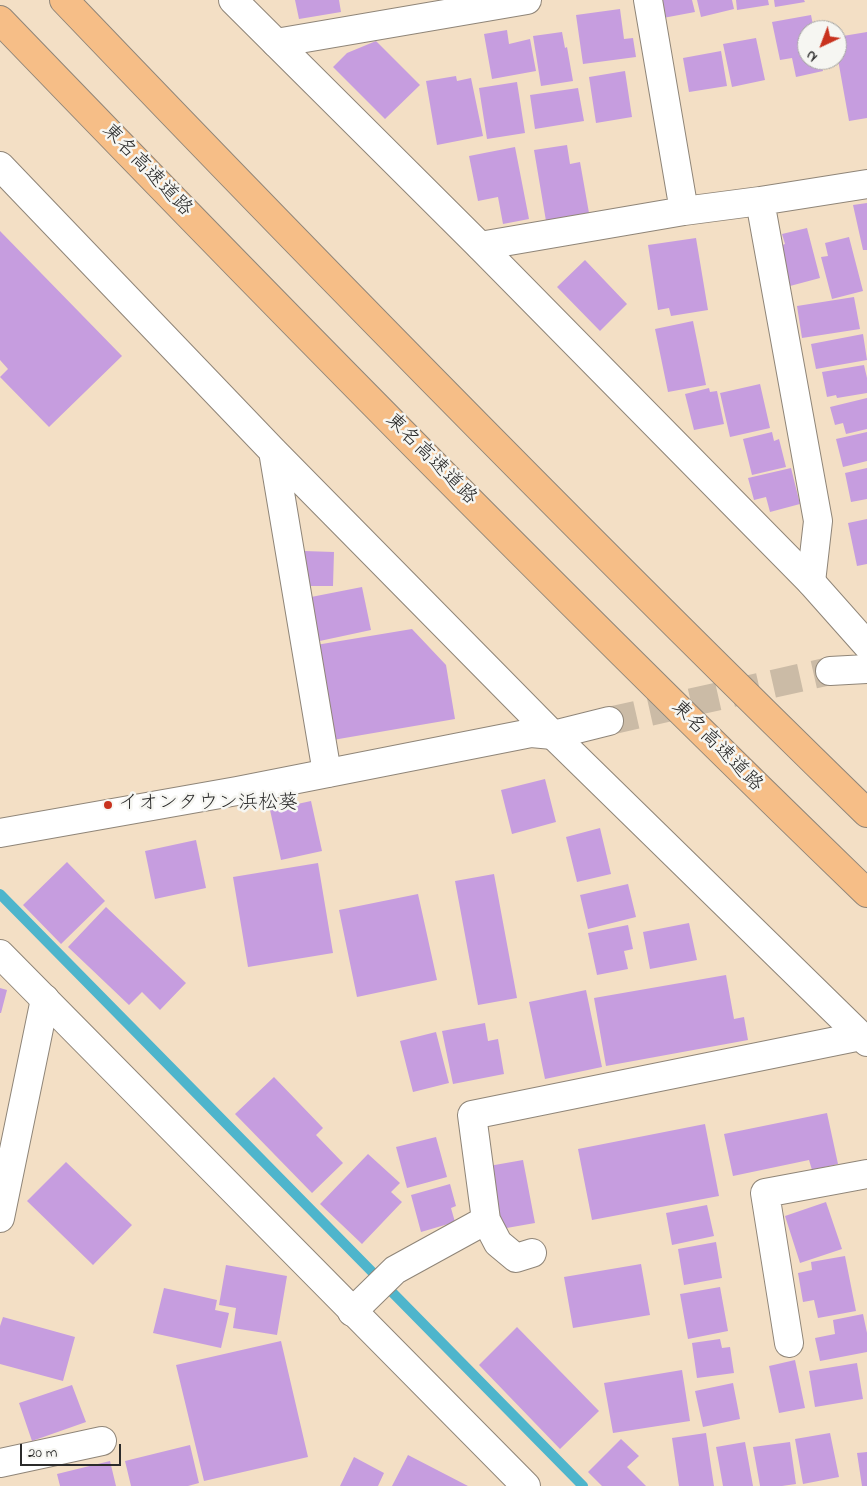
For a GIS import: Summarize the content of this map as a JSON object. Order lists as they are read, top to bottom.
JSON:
{
  "streets": {
    "highway": ["東名高速道路"]
  },
  "places": ["イオンタウン浜松葵"],
  "scale_bar": "20 m",
  "north": "bottom left"
}
